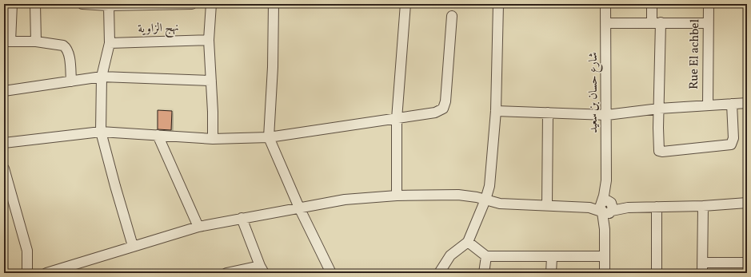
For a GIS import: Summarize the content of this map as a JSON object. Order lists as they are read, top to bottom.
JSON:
{
  "streets": {
    "street": ["نهج الزاوية", "Rue El achbel", "شارع حسان بن سعيد"]
  }
}
